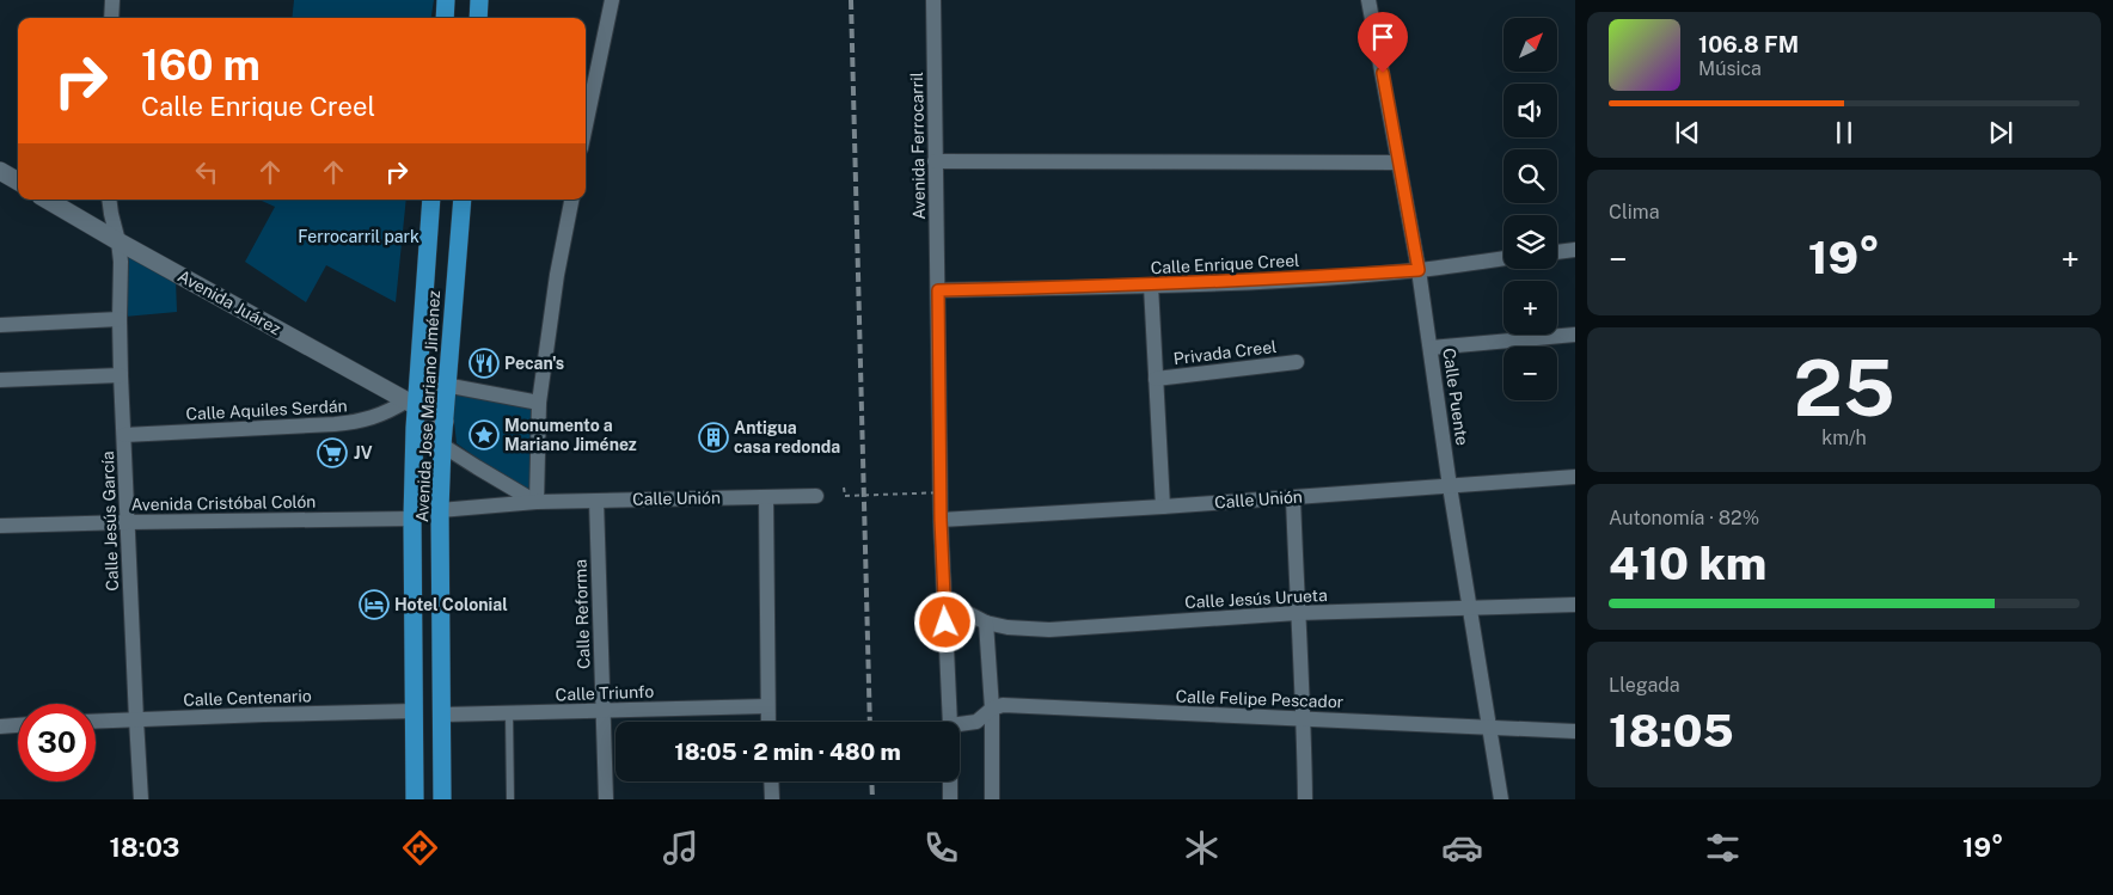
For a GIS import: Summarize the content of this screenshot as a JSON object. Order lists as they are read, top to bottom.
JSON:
{
  "streets": {
    "highway": ["Avenida Jose Mariano Jiménez"],
    "main road": ["Avenida Juárez"],
    "street": [
      "Avenida Ferrocarril",
      "Calle Enrique Creel",
      "Privada Creel",
      "Calle Puente",
      "Calle Aquiles Serdán",
      "Calle Unión",
      "Avenida Cristóbal Colón",
      "Calle Jesús García",
      "Calle Jesús Urueta",
      "Calle Reforma",
      "Calle Triunfo",
      "Calle Centenario",
      "Calle Felipe Pescador"
    ]
  },
  "crossings": [
    ["Avenida Ferrocarril", "Calle Enrique Creel"],
    ["Avenida Ferrocarril", "Calle Unión"],
    ["Avenida Ferrocarril", "Calle Jesús Urueta"],
    ["Calle Enrique Creel", "Privada Creel"],
    ["Calle Enrique Creel", "Calle Puente"],
    ["Avenida Juárez", "Avenida Jose Mariano Jiménez"],
    ["Avenida Juárez", "Calle Aquiles Serdán"],
    ["Avenida Juárez", "Calle Jesús García"],
    ["Privada Creel", "Calle Unión"],
    ["Calle Puente", "Calle Unión"],
    ["Calle Puente", "Calle Jesús Urueta"],
    ["Calle Puente", "Calle Felipe Pescador"],
    ["Avenida Jose Mariano Jiménez", "Calle Aquiles Serdán"],
    ["Avenida Jose Mariano Jiménez", "Calle Unión"],
    ["Avenida Jose Mariano Jiménez", "Avenida Cristóbal Colón"],
    ["Avenida Jose Mariano Jiménez", "Calle Triunfo"],
    ["Avenida Jose Mariano Jiménez", "Calle Centenario"],
    ["Calle Aquiles Serdán", "Calle Jesús García"],
    ["Calle Unión", "Calle Reforma"],
    ["Avenida Cristóbal Colón", "Calle Jesús García"],
    ["Calle Jesús García", "Calle Centenario"],
    ["Calle Reforma", "Calle Triunfo"]
  ],
  "parks": ["Ferrocarril park"],
  "places": {
    "restaurant": ["Pecan's"],
    "place": ["Monumento a Mariano Jiménez"],
    "building": ["Antigua casa redonda"],
    "supermarket": ["JV"],
    "hotel": ["Hotel Colonial"]
  },
  "north": "top right",
  "page": {
    "map_buttons": ["+", "−"],
    "turn": ["160 m", "Calle Enrique Creel"],
    "song": ["106.8 FM", "Música"],
    "tile": [
      "Clima",
      ["25", "km/h"],
      ["Autonomía · 82%", "410 km"],
      ["Llegada", "18:05"]
    ],
    "heat": ["−", "19°", "+"],
    "limit": "30",
    "trip": "18:05 · 2 min · 480 m",
    "tabs": ["18:03", "19°"]
  }
}
